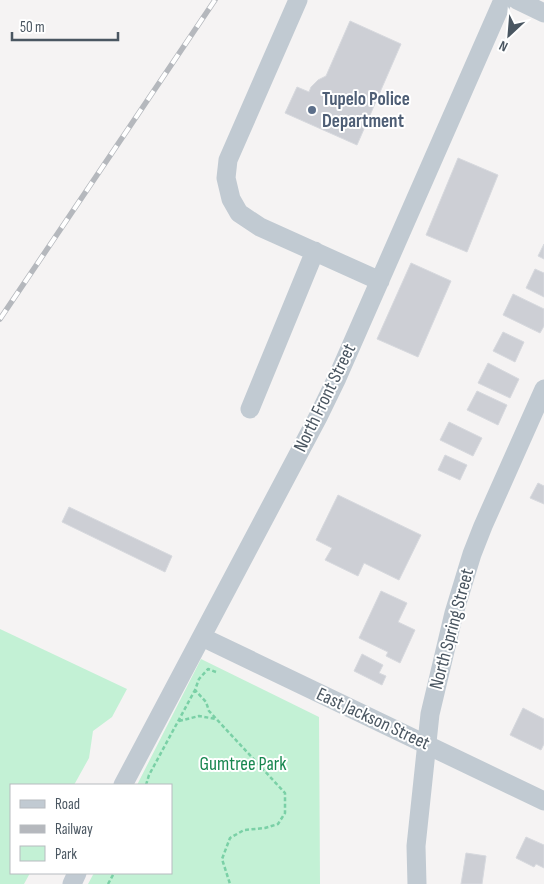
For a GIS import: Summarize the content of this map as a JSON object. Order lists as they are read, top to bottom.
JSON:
{
  "streets": {
    "street": ["North Front Street", "North Spring Street", "East Jackson Street"]
  },
  "crossings": [
    ["North Front Street", "East Jackson Street"],
    ["North Spring Street", "East Jackson Street"]
  ],
  "parks": ["Gumtree Park"],
  "places": ["Tupelo Police Department"],
  "legend": ["Road", "Railway", "Park"],
  "scale_bar": "50 m",
  "north": "bottom left"
}
